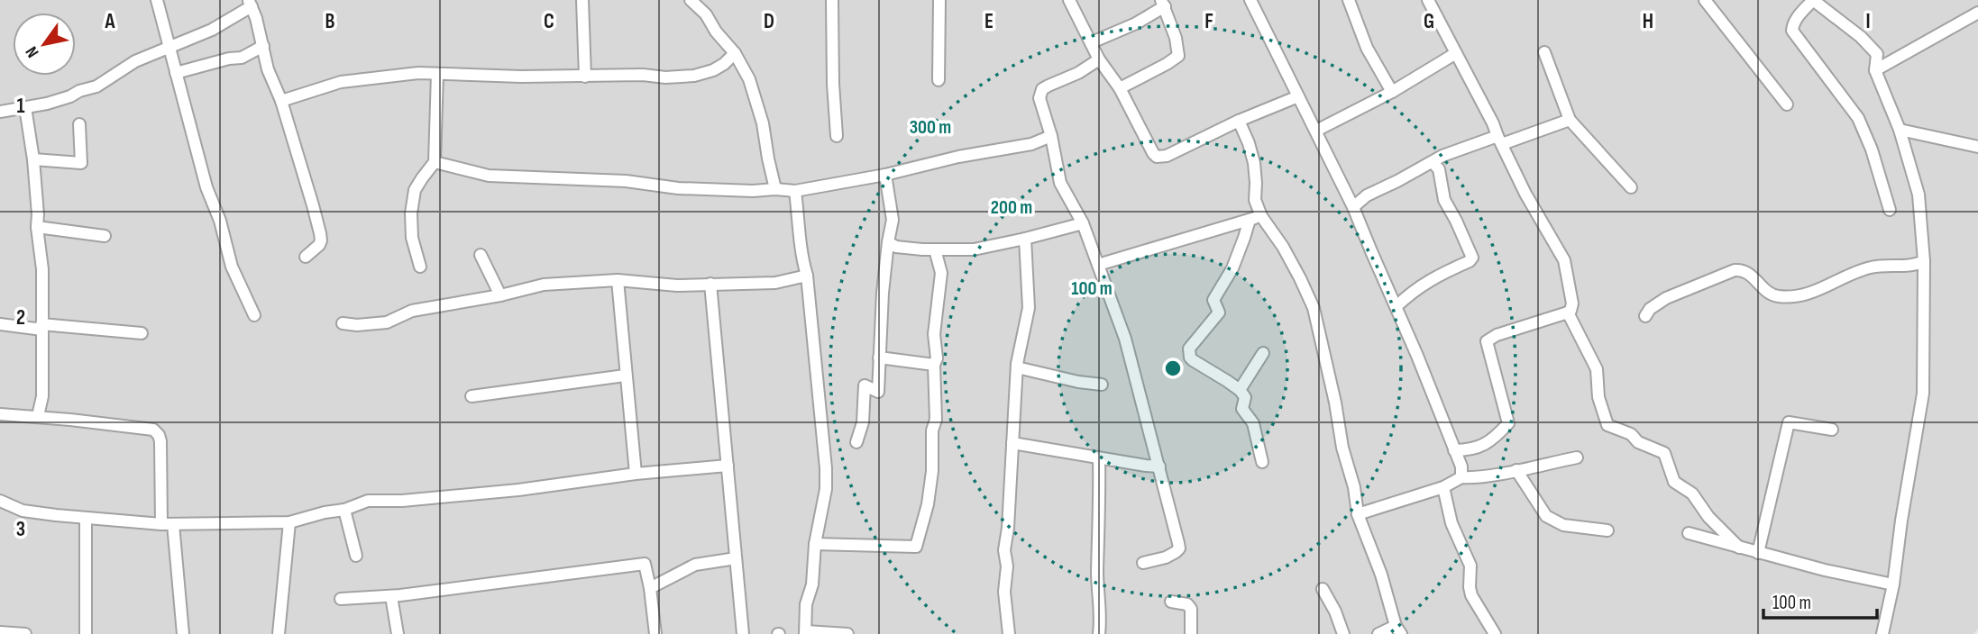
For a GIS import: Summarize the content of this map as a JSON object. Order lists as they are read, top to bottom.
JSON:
{
  "scale_bar": "100 m",
  "north": "bottom left",
  "grid": {
    "columns": [
      "A",
      "B",
      "C",
      "D",
      "E",
      "F",
      "G",
      "H",
      "I"
    ],
    "rows": ["1", "2", "3"]
  },
  "rings": ["300 m", "200 m", "100 m"]
}
